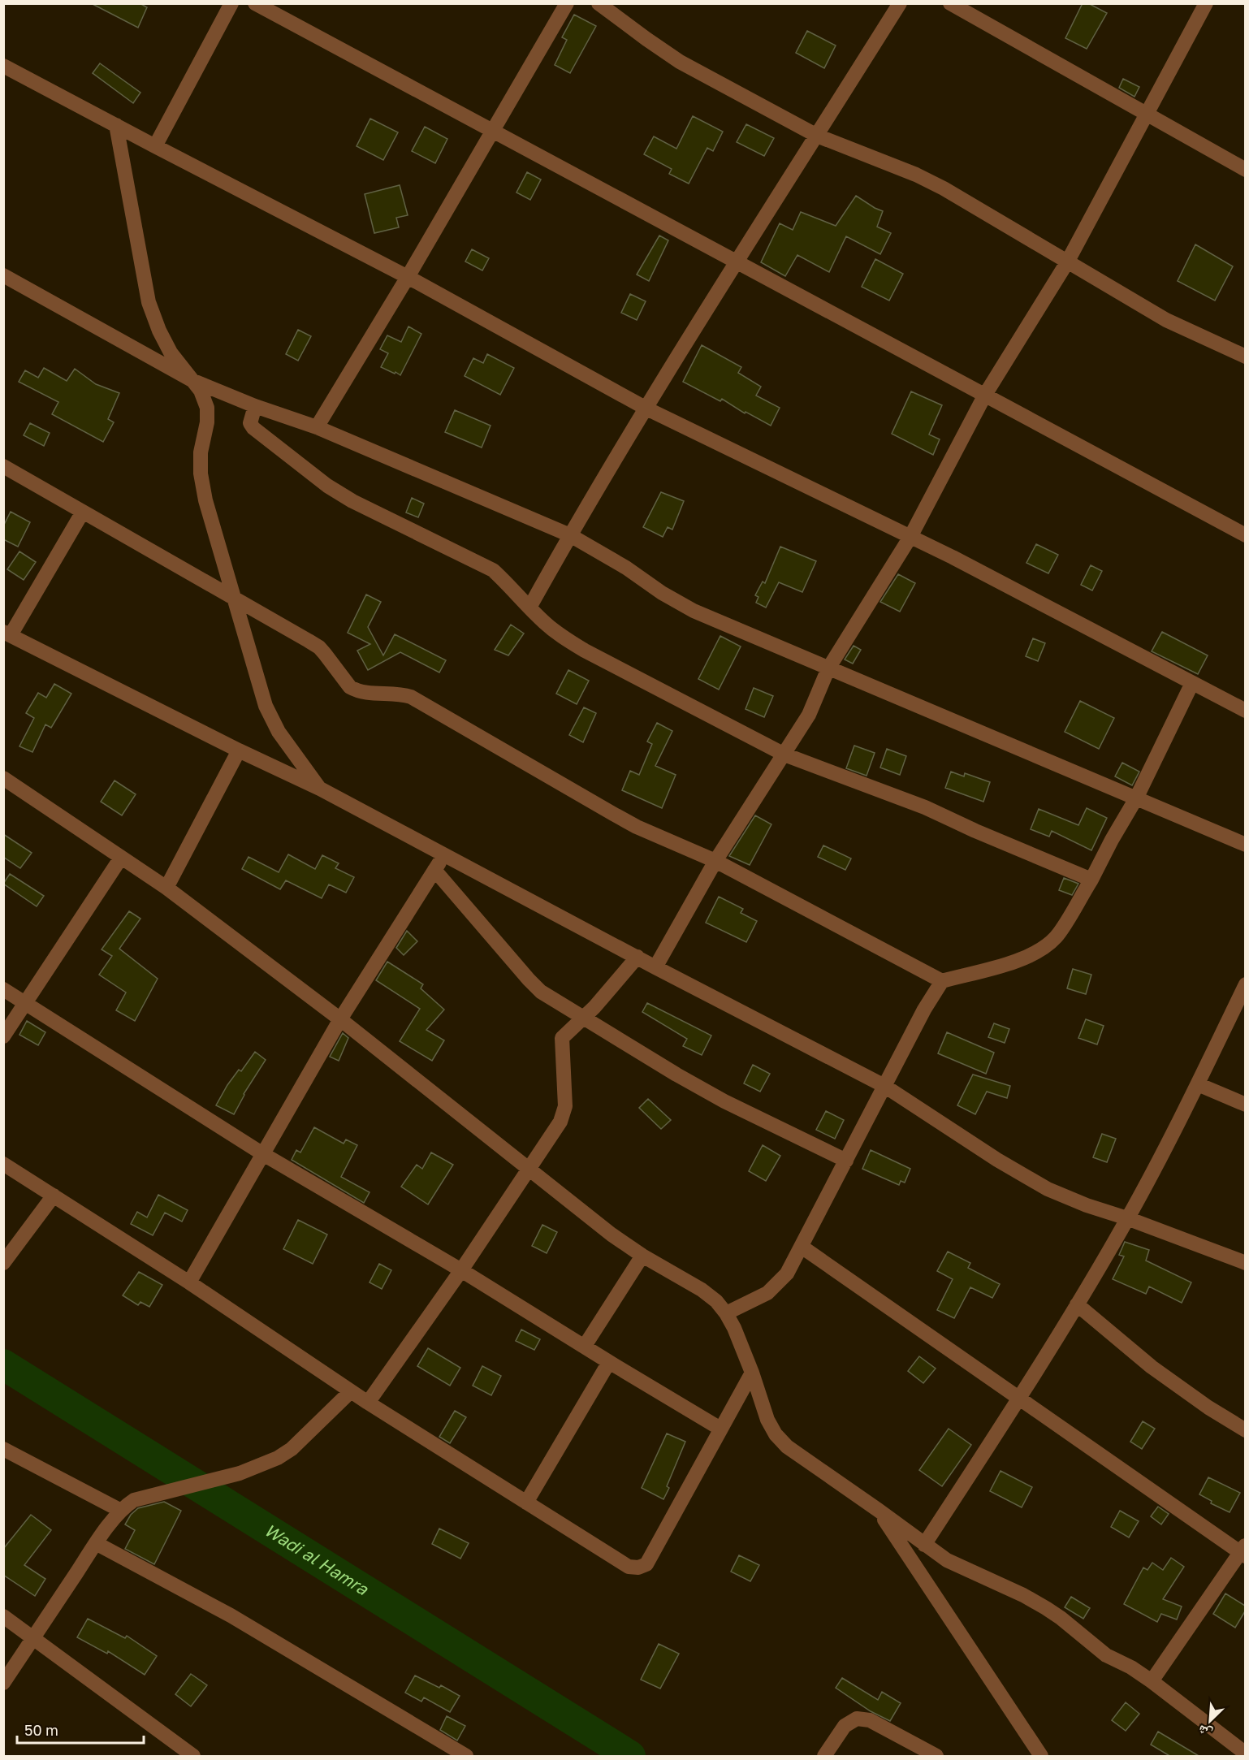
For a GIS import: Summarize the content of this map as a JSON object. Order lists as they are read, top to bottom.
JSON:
{
  "water": ["Wadi al Hamra"],
  "scale_bar": "50 m",
  "north": "bottom left"
}
